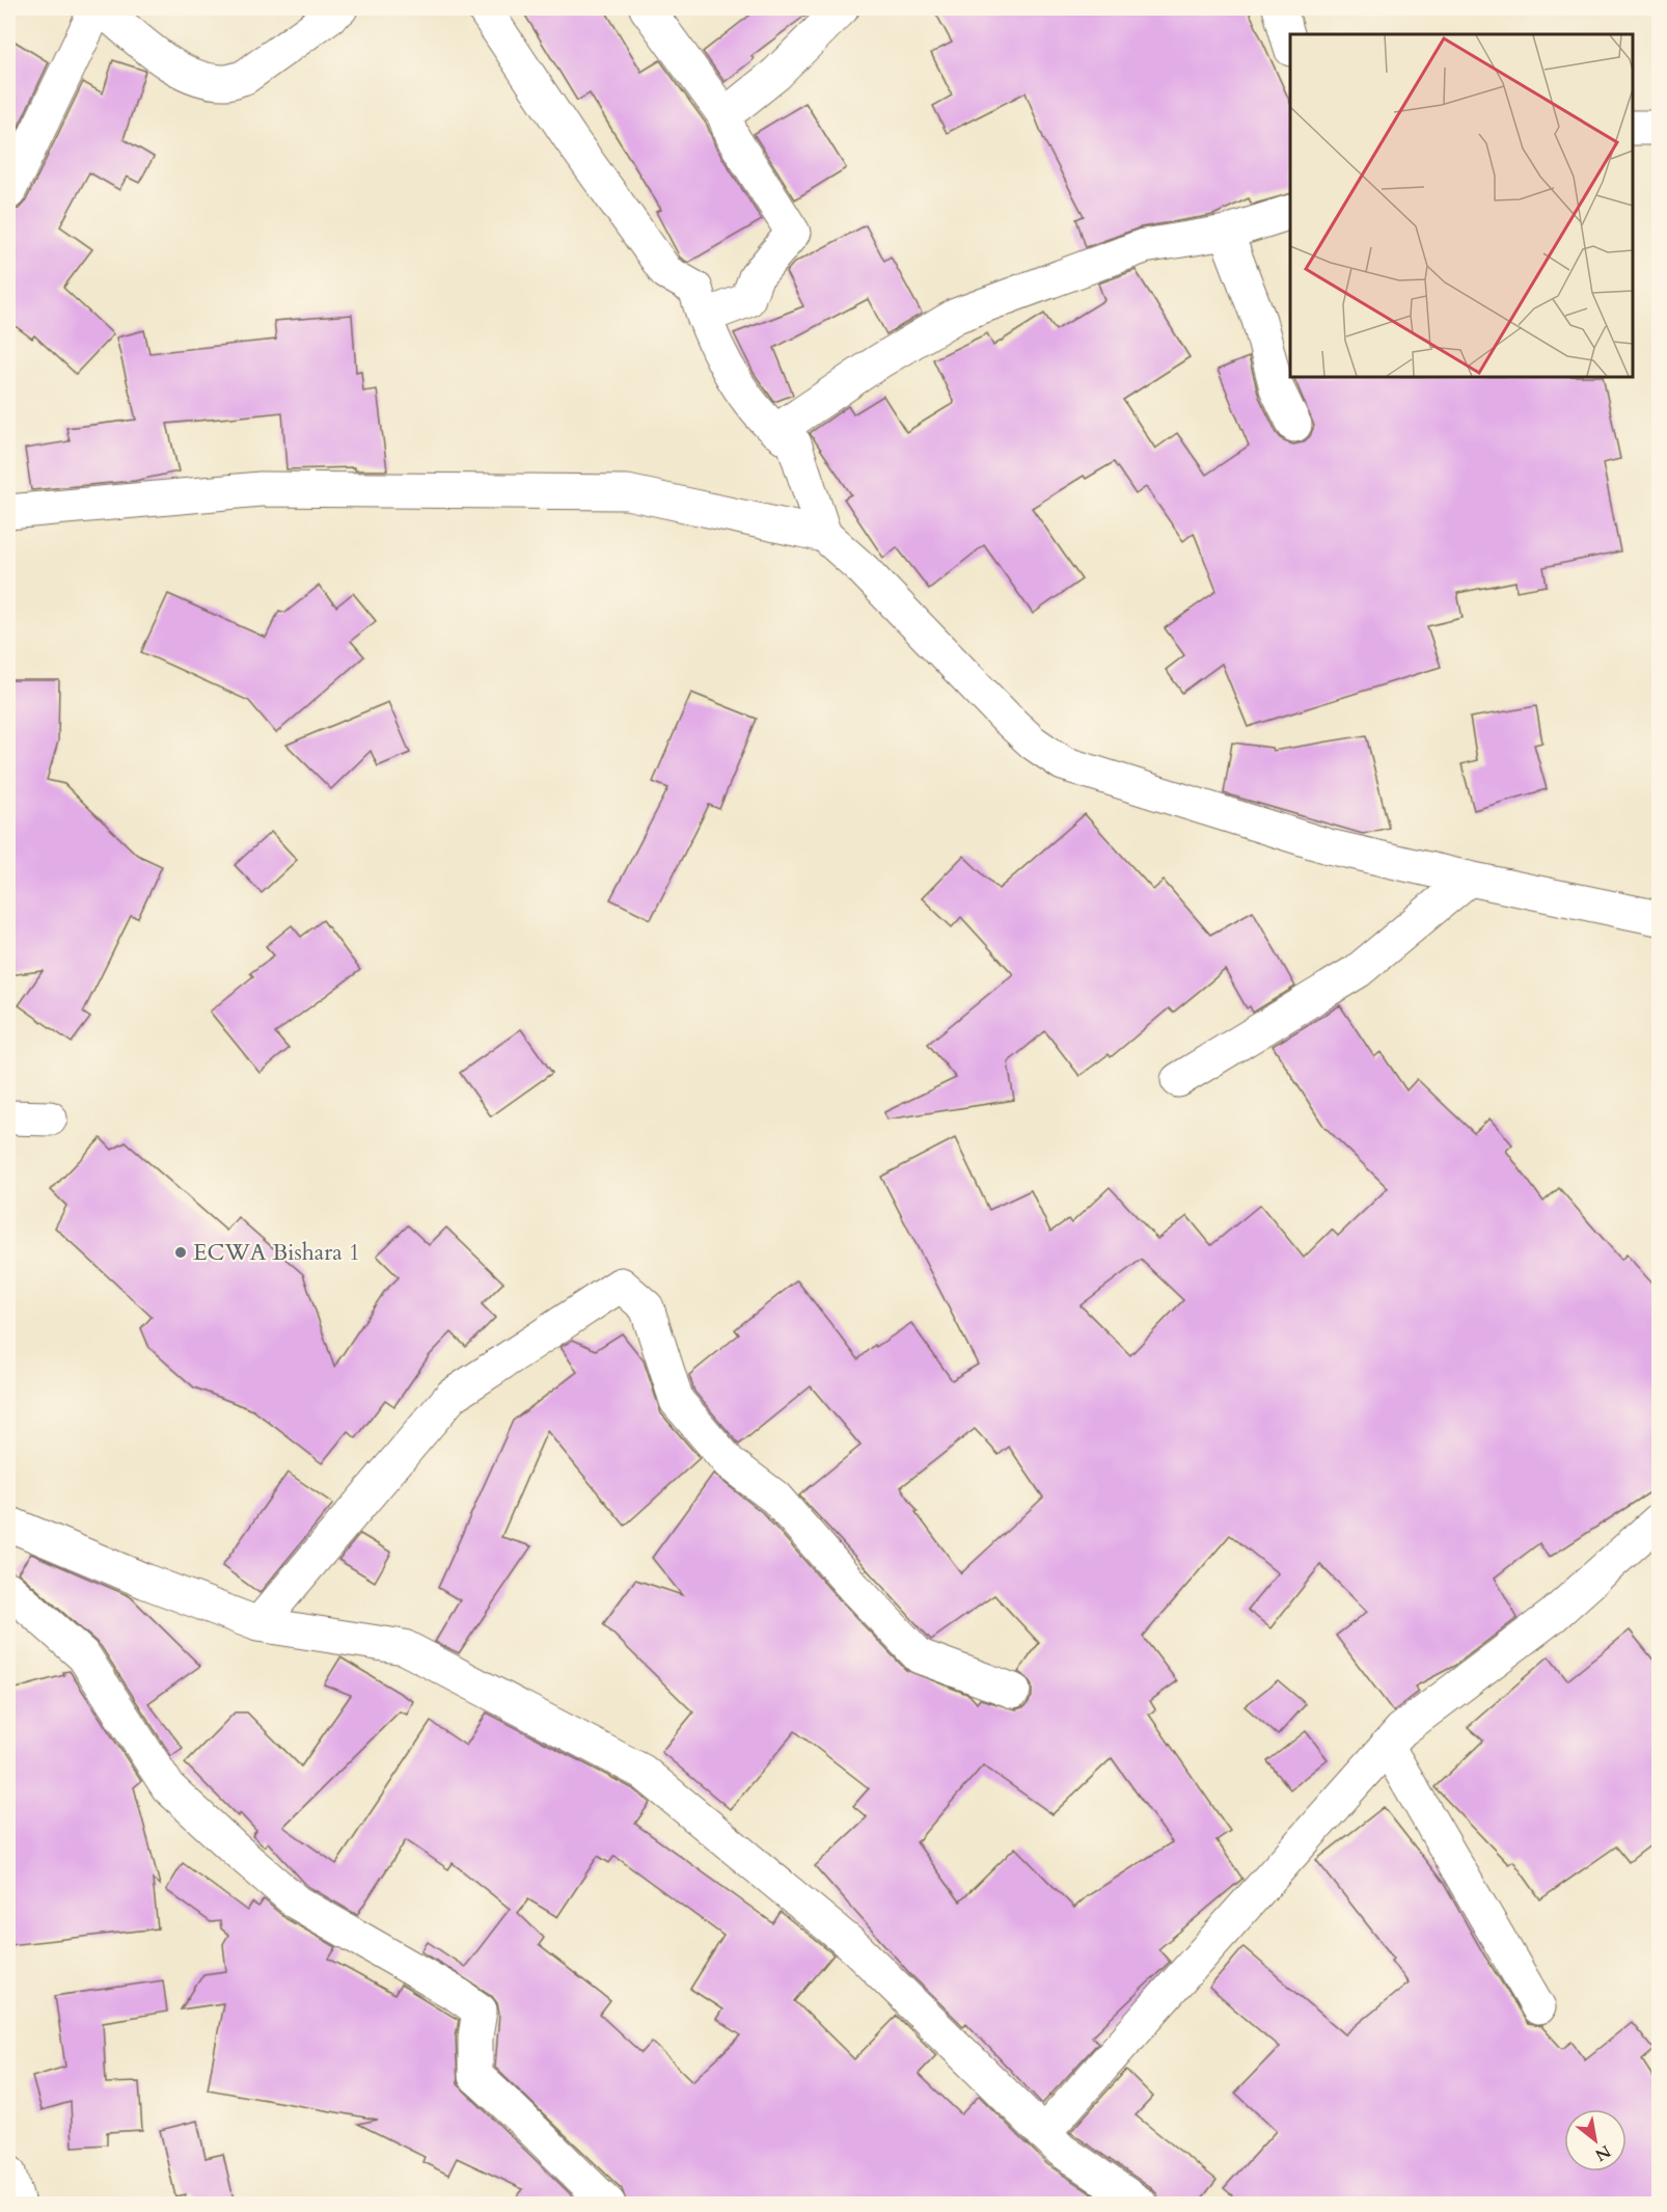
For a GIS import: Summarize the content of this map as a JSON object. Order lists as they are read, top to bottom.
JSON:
{
  "places": ["ECWA Bishara 1"],
  "north": "bottom right"
}
